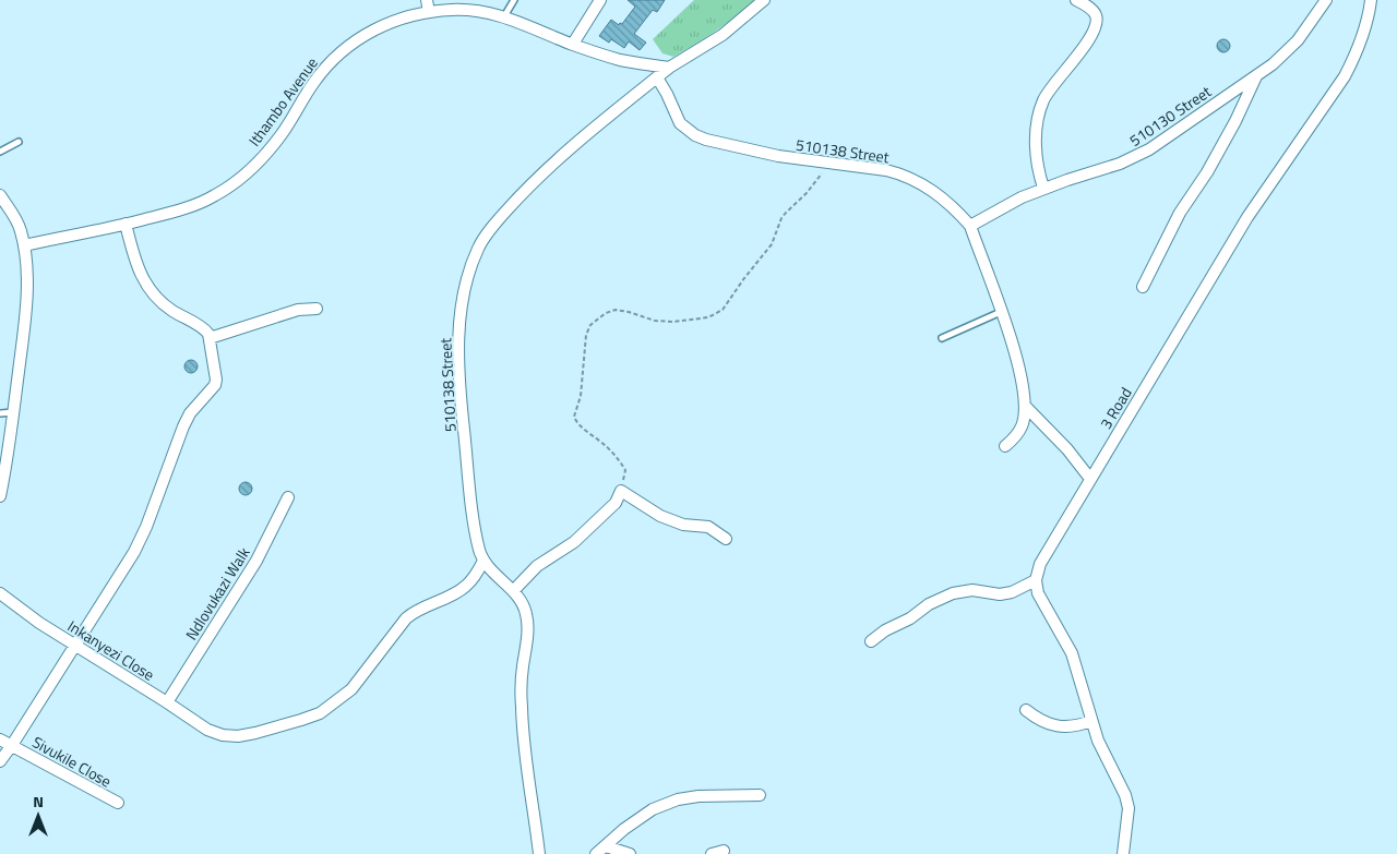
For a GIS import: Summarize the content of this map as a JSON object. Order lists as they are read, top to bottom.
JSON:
{
  "streets": {
    "street": [
      "Ithambo Avenue",
      "510130 Street",
      "510138 Street",
      "3 Road",
      "Ndlovukazi Walk",
      "Inkanyezi Close",
      "Sivukile Close"
    ]
  },
  "crossings": [
    ["Ithambo Avenue", "510138 Street"],
    ["510130 Street", "510138 Street"],
    ["510138 Street", "Inkanyezi Close"],
    ["Ndlovukazi Walk", "Inkanyezi Close"]
  ],
  "north": "top"
}
